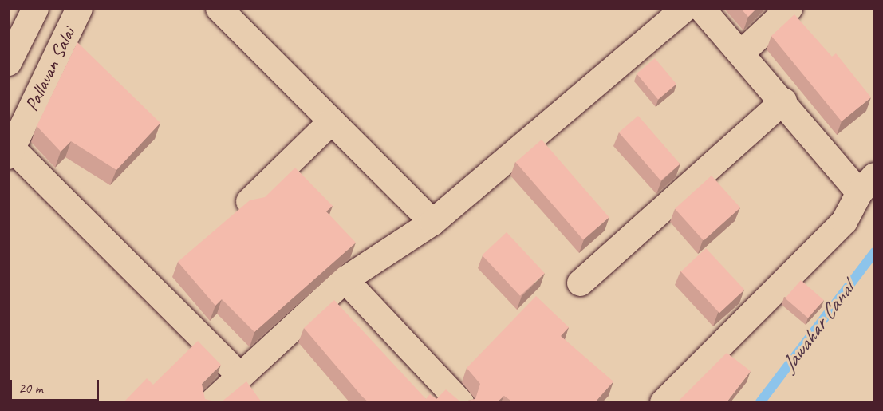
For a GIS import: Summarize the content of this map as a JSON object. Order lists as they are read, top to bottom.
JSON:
{
  "streets": {
    "street": ["Pallavan Salai"]
  },
  "water": ["Jawahar Canal"],
  "scale_bar": "20 m"
}
